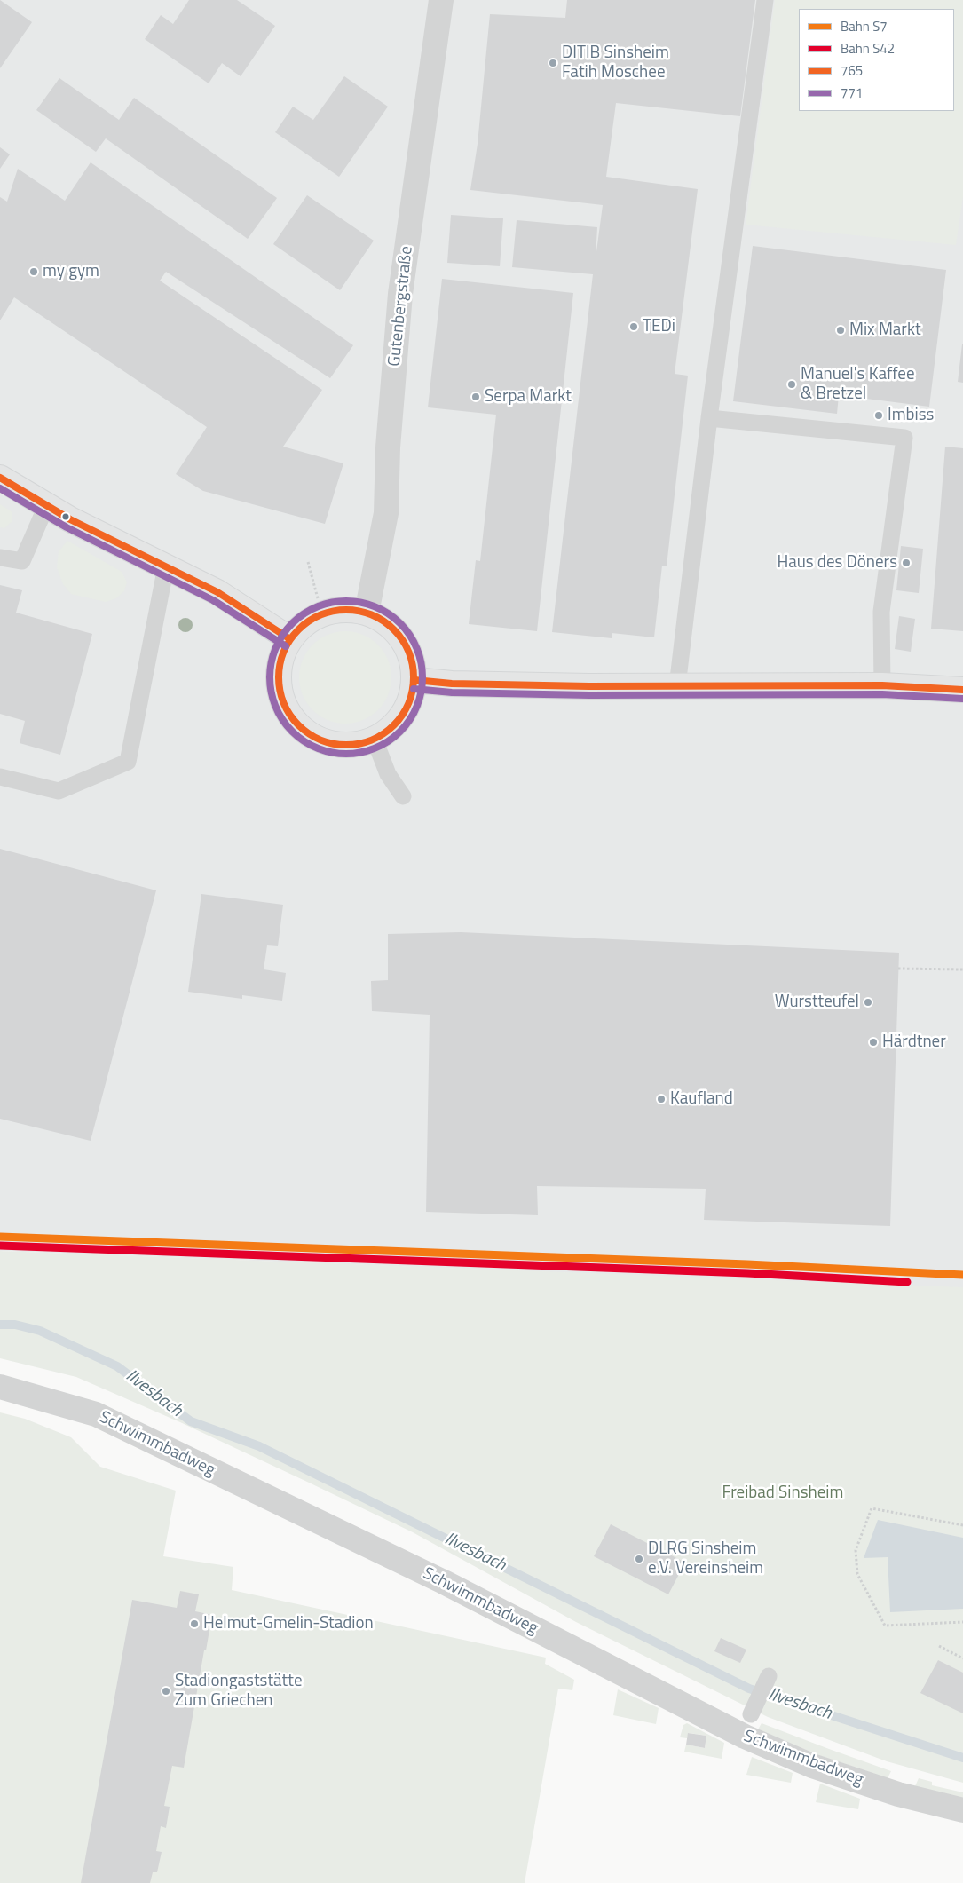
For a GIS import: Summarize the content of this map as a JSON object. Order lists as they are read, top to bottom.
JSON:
{
  "streets": {
    "street": ["Gutenbergstraße", "Schwimmbadweg"]
  },
  "water": ["Ilvesbach"],
  "parks": ["Freibad Sinsheim"],
  "places": [
    "DITIB Sinsheim Fatih Moschee",
    "my gym",
    "TEDi",
    "Mix Markt",
    "Manuel's Kaffee & Bretzel",
    "Serpa Markt",
    "Imbiss",
    "Haus des Döners",
    "Wurstteufel",
    "Härdtner",
    "Kaufland",
    "DLRG Sinsheim e.V. Vereinsheim",
    "Helmut-Gmelin-Stadion",
    "Stadiongaststätte Zum Griechen"
  ],
  "lines": [
    "transit line 765",
    "transit line 771",
    "rail line S7",
    "rail line S42"
  ],
  "legend": [
    "Bahn S7",
    "Bahn S42",
    "765",
    "771"
  ]
}
